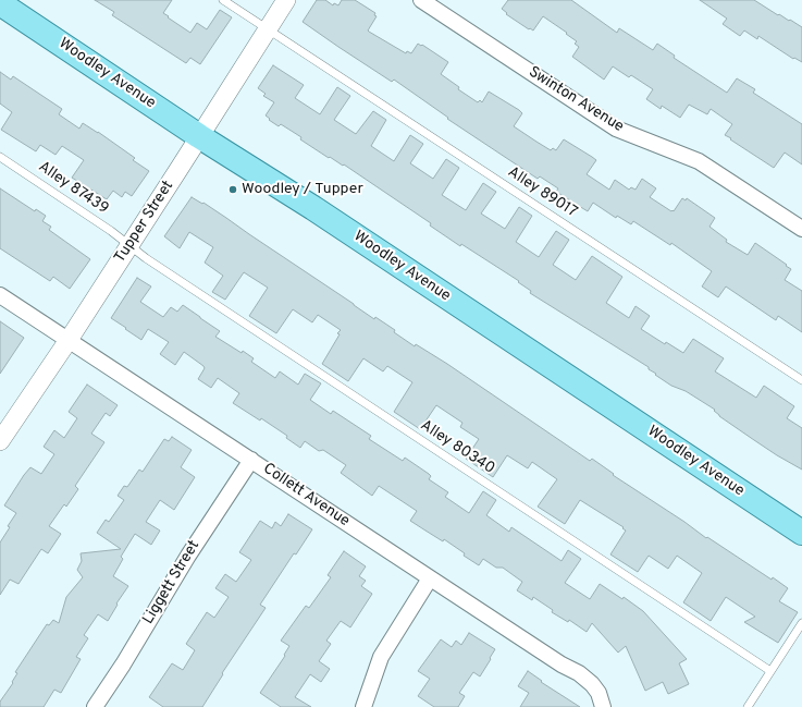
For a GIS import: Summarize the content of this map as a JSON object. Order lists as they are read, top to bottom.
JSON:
{
  "streets": {
    "main road": ["Woodley Avenue"],
    "street": [
      "Swinton Avenue",
      "Tupper Street",
      "Collett Avenue",
      "Liggett Street"
    ],
    "lane": ["Alley 87439", "Alley 89017", "Alley 80340"]
  },
  "crossings": [
    ["Woodley Avenue", "Tupper Street"],
    ["Alley 87439", "Tupper Street"],
    ["Alley 87439", "Alley 80340"],
    ["Alley 89017", "Tupper Street"],
    ["Tupper Street", "Alley 80340"],
    ["Tupper Street", "Collett Avenue"],
    ["Collett Avenue", "Liggett Street"]
  ],
  "places": ["Woodley / Tupper"]
}
